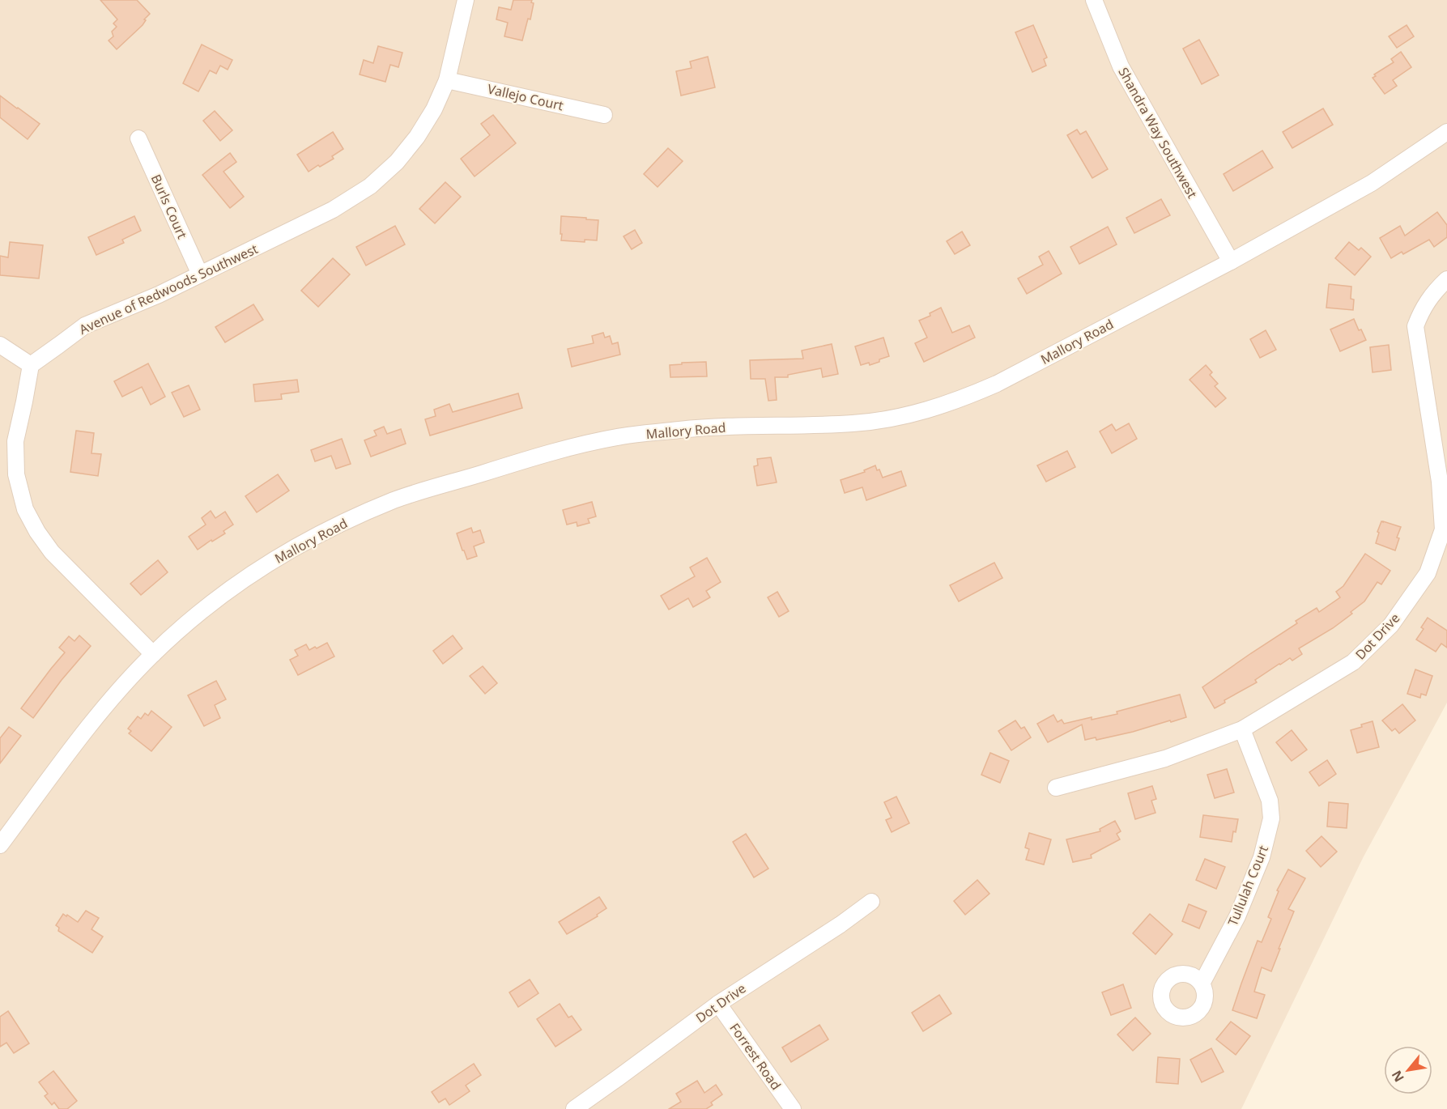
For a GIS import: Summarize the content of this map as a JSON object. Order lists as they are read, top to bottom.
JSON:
{
  "streets": {
    "street": [
      "Vallejo Court",
      "Shandra Way Southwest",
      "Burls Court",
      "Avenue of Redwoods Southwest",
      "Mallory Road",
      "Dot Drive",
      "Tullulah Court",
      "Forrest Road"
    ]
  },
  "crossings": [
    ["Vallejo Court", "Avenue of Redwoods Southwest"],
    ["Shandra Way Southwest", "Mallory Road"],
    ["Burls Court", "Avenue of Redwoods Southwest"],
    ["Dot Drive", "Tullulah Court"],
    ["Dot Drive", "Forrest Road"]
  ],
  "north": "bottom left"
}
